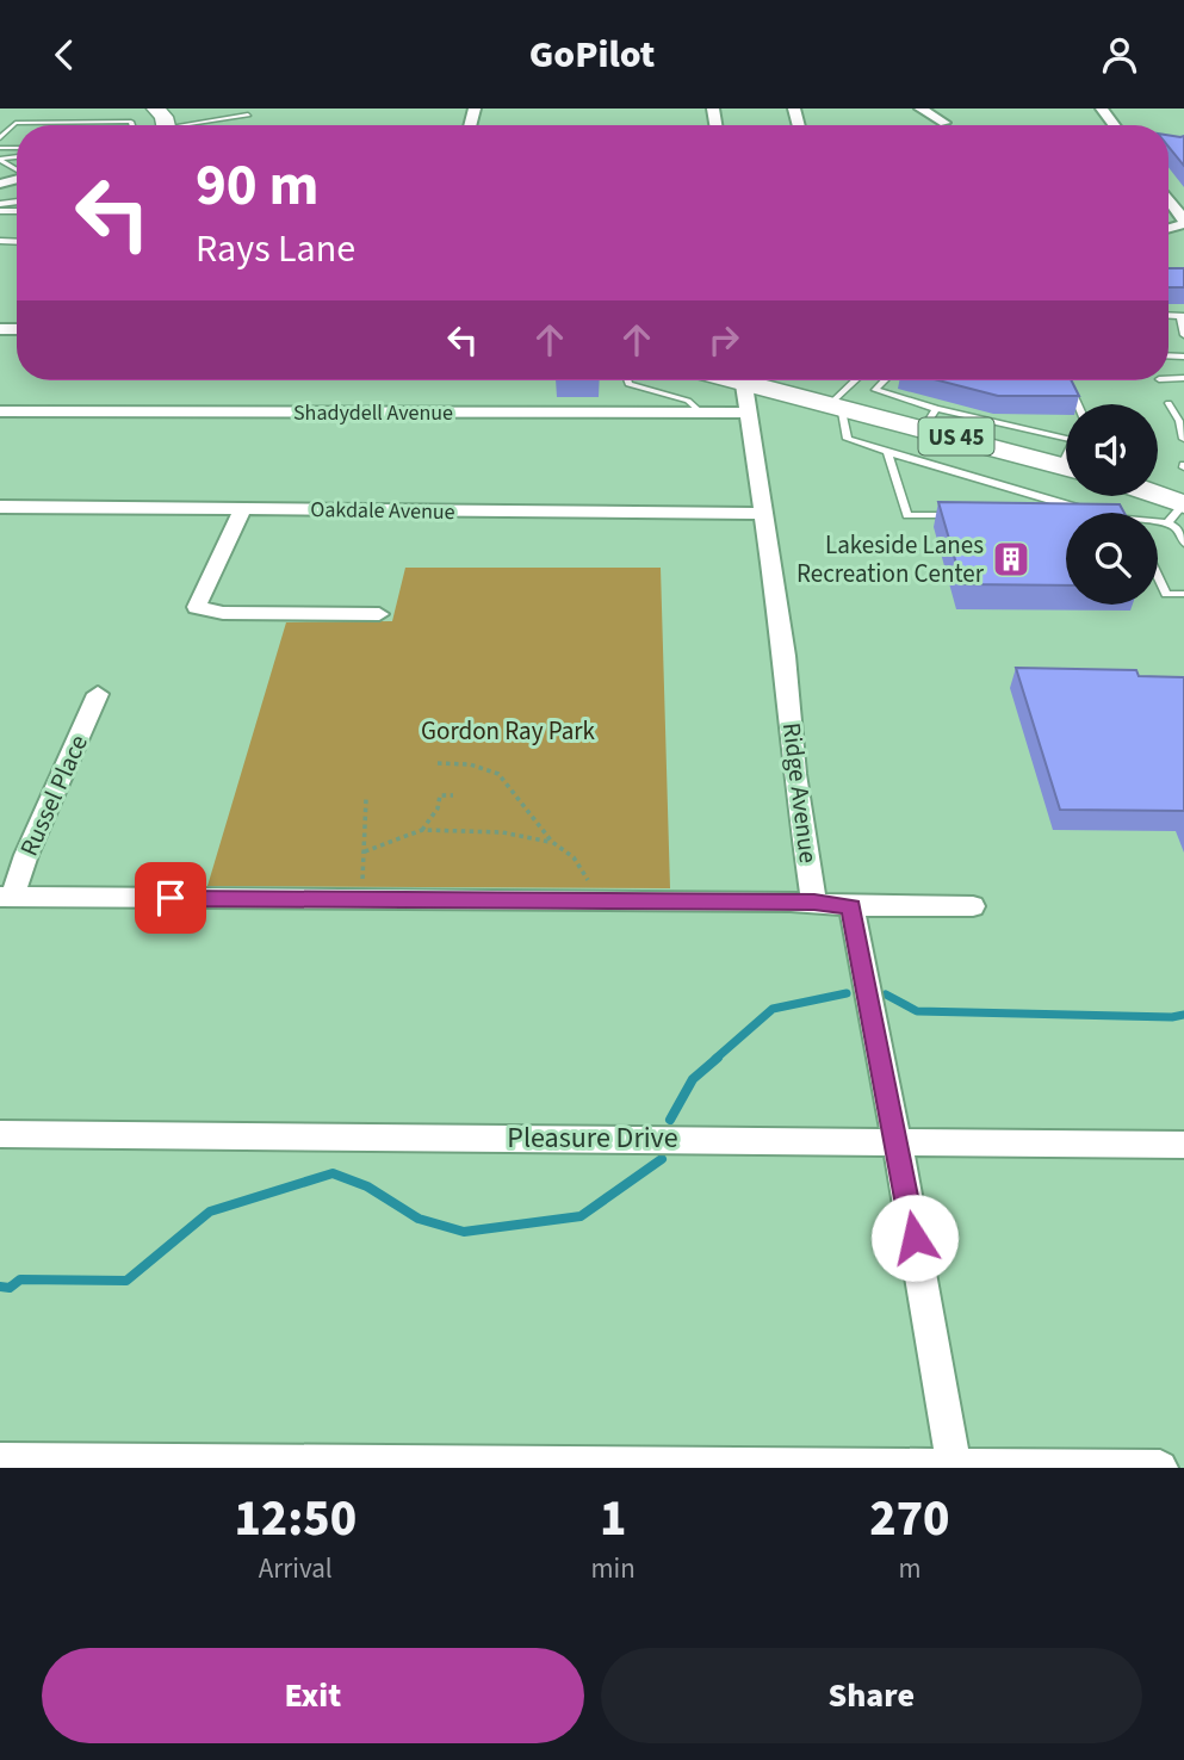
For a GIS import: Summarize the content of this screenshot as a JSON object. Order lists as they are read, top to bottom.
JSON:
{
  "streets": {
    "main road": ["US 45"],
    "street": [
      "Shadydell Avenue",
      "Oakdale Avenue",
      "Ridge Avenue",
      "Russel Place",
      "Pleasure Drive"
    ]
  },
  "crossings": [
    ["Shadydell Avenue", "Ridge Avenue"],
    ["Oakdale Avenue", "Ridge Avenue"]
  ],
  "parks": ["Gordon Ray Park"],
  "places": {
    "building": ["Lakeside Lanes Recreation Center"]
  },
  "page": {
    "header": "GoPilot",
    "turn": ["90 m", "Rays Lane"],
    "eta": [
      "12:50",
      "Arrival",
      "1",
      "min",
      "270",
      "m"
    ],
    "buttons": ["Exit", "Share"]
  }
}
